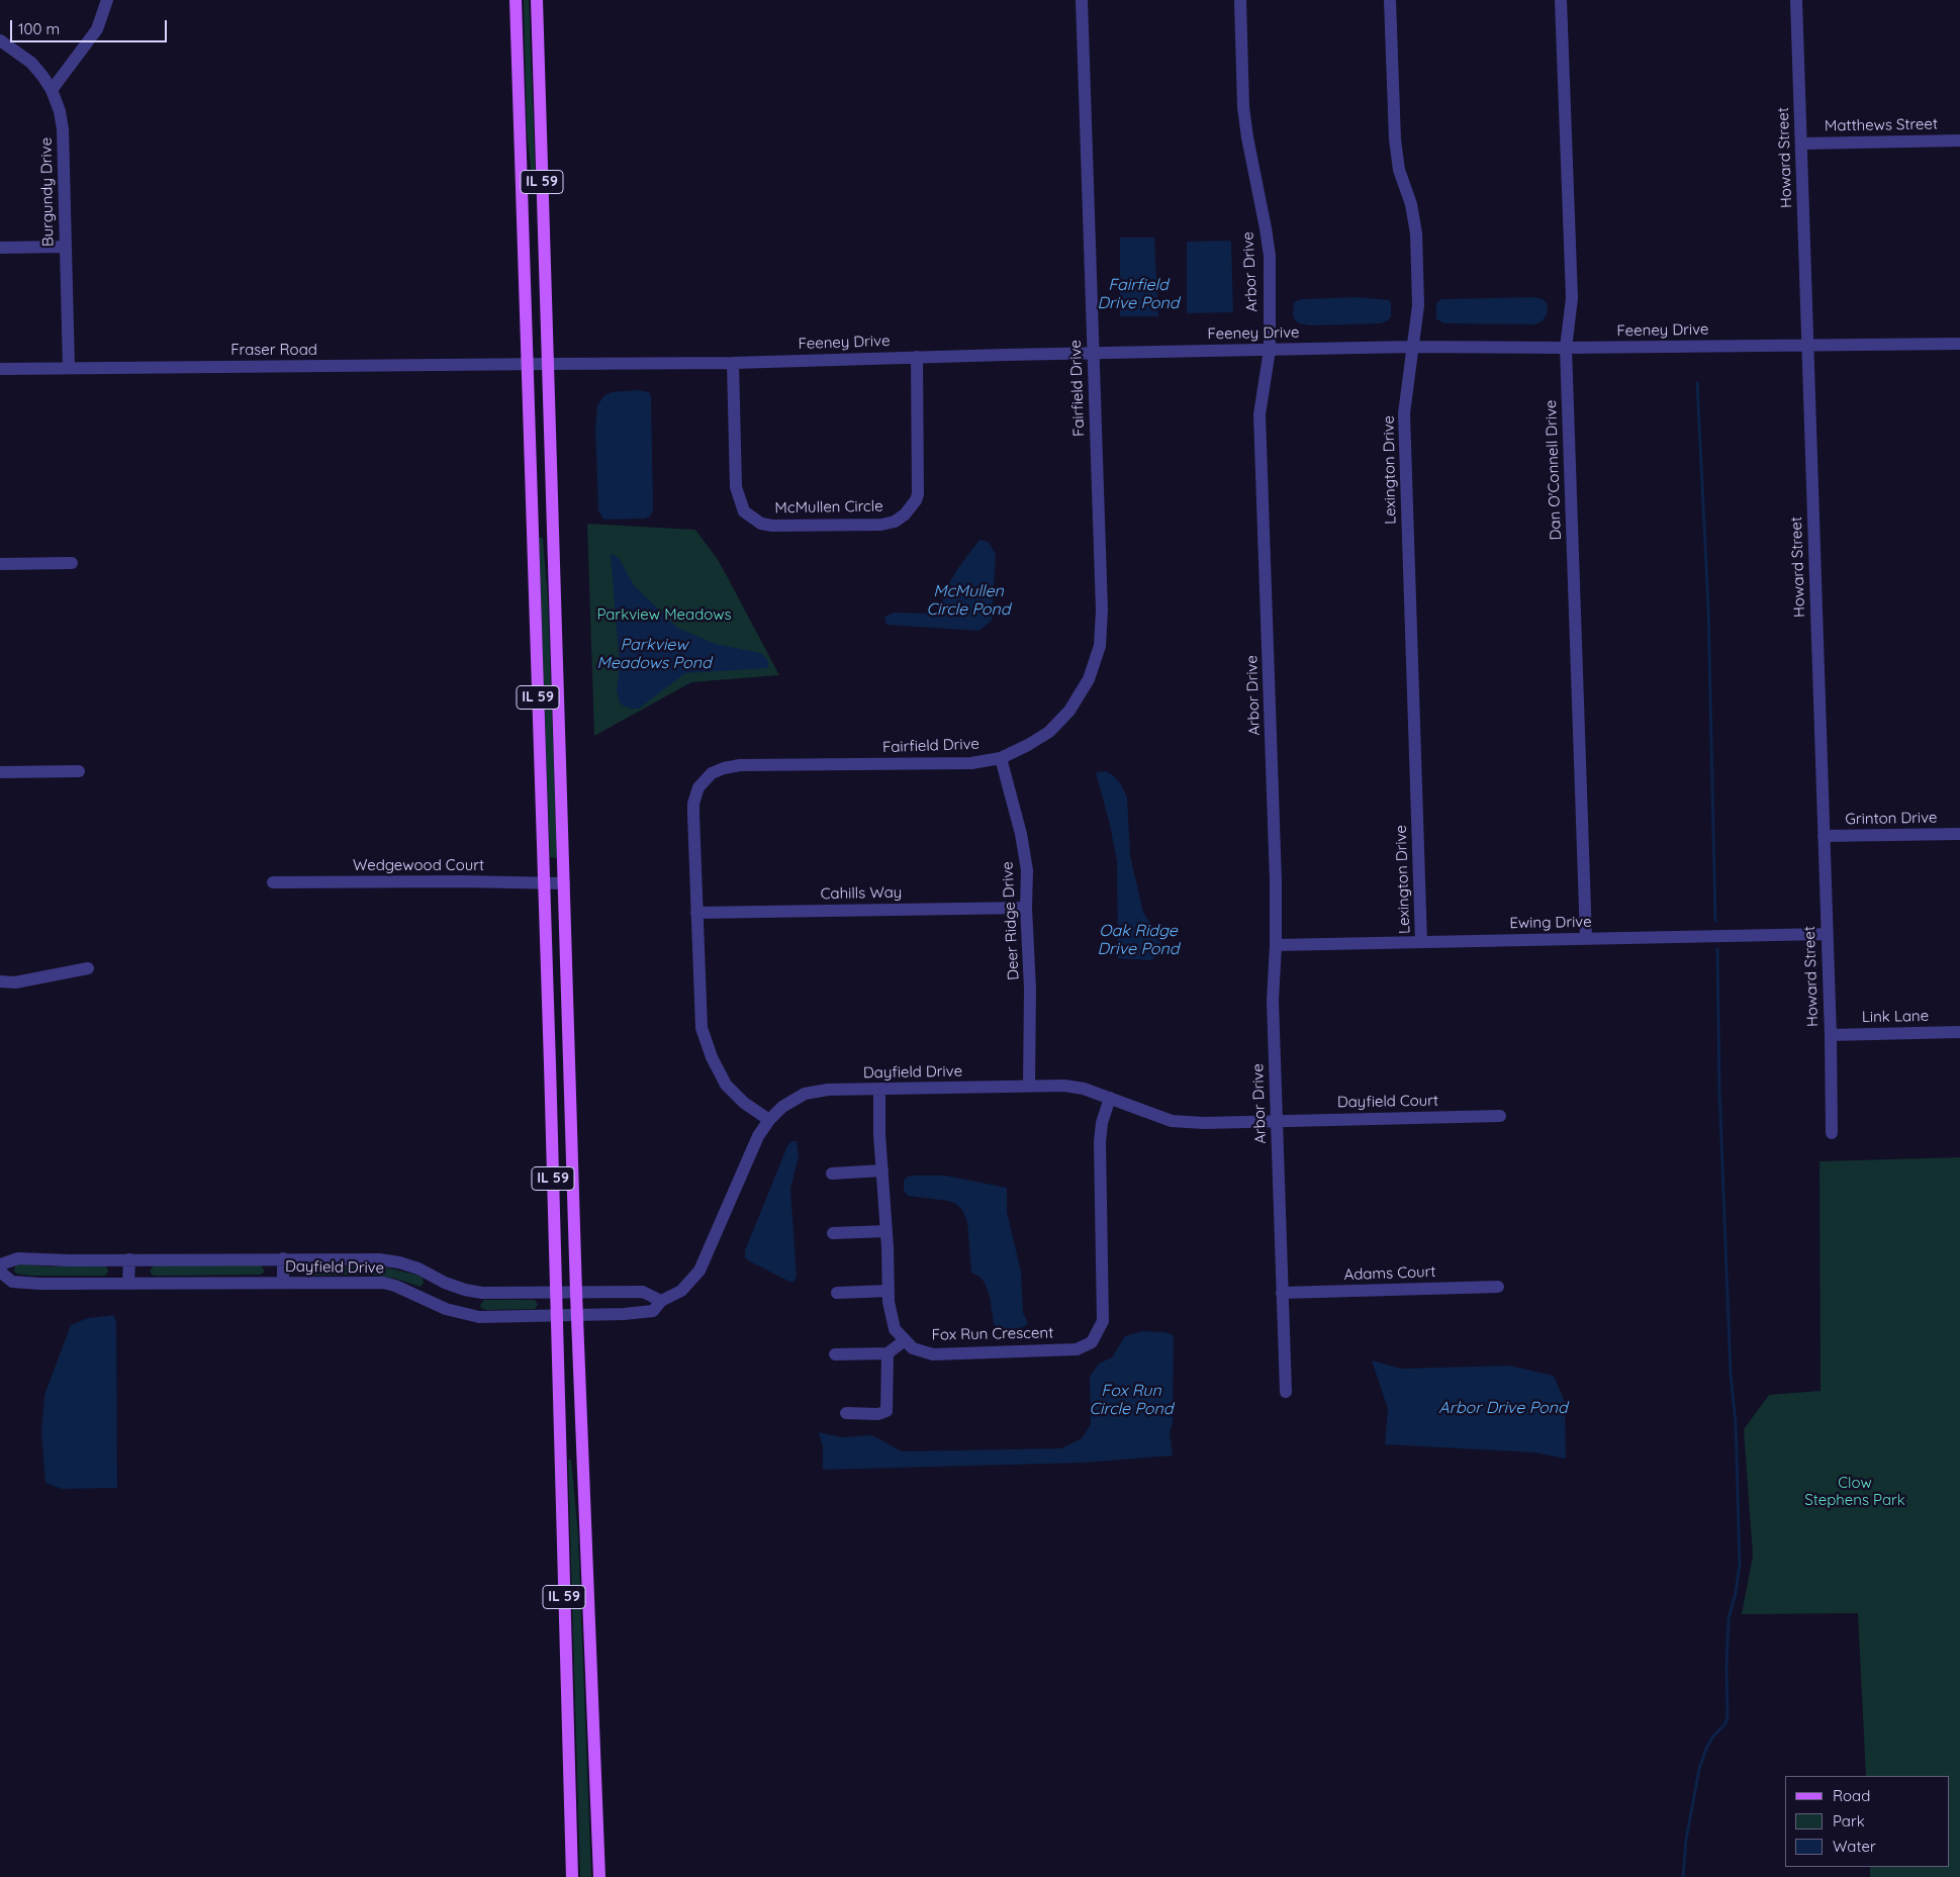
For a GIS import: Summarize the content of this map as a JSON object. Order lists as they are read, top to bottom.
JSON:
{
  "streets": {
    "main road": ["IL 59"],
    "street": [
      "Matthews Street",
      "Howard Street",
      "Burgundy Drive",
      "Arbor Drive",
      "Feeney Drive",
      "Fraser Road",
      "Fairfield Drive",
      "Lexington Drive",
      "Dan O'Connell Drive",
      "McMullen Circle",
      "Grinton Drive",
      "Wedgewood Court",
      "Cahills Way",
      "Deer Ridge Drive",
      "Ewing Drive",
      "Link Lane",
      "Dayfield Drive",
      "Dayfield Court",
      "Adams Court",
      "Fox Run Crescent"
    ]
  },
  "crossings": [
    ["Matthews Street", "Howard Street"],
    ["Howard Street", "Feeney Drive"],
    ["Howard Street", "Grinton Drive"],
    ["Howard Street", "Ewing Drive"],
    ["Howard Street", "Link Lane"],
    ["IL 59", "Feeney Drive"],
    ["IL 59", "Fraser Road"],
    ["IL 59", "Wedgewood Court"],
    ["IL 59", "Dayfield Drive"],
    ["Burgundy Drive", "Fraser Road"],
    ["Arbor Drive", "Feeney Drive"],
    ["Arbor Drive", "Ewing Drive"],
    ["Arbor Drive", "Dayfield Drive"],
    ["Arbor Drive", "Dayfield Court"],
    ["Arbor Drive", "Adams Court"],
    ["Feeney Drive", "Fraser Road"],
    ["Feeney Drive", "Fairfield Drive"],
    ["Feeney Drive", "Lexington Drive"],
    ["Feeney Drive", "Dan O'Connell Drive"],
    ["Feeney Drive", "McMullen Circle"],
    ["Fairfield Drive", "Cahills Way"],
    ["Fairfield Drive", "Deer Ridge Drive"],
    ["Fairfield Drive", "Dayfield Drive"],
    ["Lexington Drive", "Ewing Drive"],
    ["Dan O'Connell Drive", "Ewing Drive"],
    ["Cahills Way", "Deer Ridge Drive"],
    ["Deer Ridge Drive", "Dayfield Drive"],
    ["Dayfield Drive", "Dayfield Court"],
    ["Dayfield Drive", "Fox Run Crescent"]
  ],
  "water": [
    "Fairfield Drive Pond",
    "McMullen Circle Pond",
    "Parkview Meadows Pond",
    "Oak Ridge Drive Pond",
    "Fox Run Circle Pond",
    "Arbor Drive Pond"
  ],
  "parks": ["Parkview Meadows", "Clow Stephens Park"],
  "legend": ["Road", "Park", "Water"],
  "scale_bar": "100 m"
}
